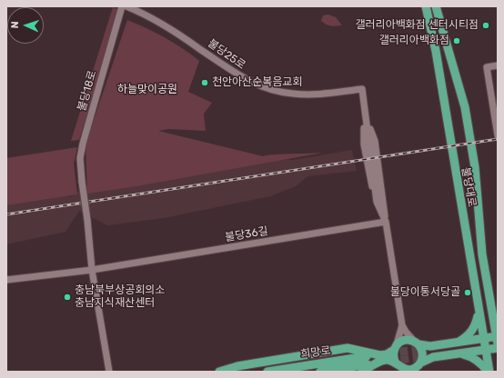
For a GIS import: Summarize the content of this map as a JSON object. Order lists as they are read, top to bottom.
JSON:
{
  "streets": {
    "main road": ["불당대로", "희망로"],
    "street": ["불당25로", "불당18로", "불당36길"]
  },
  "crossings": [
    ["불당18로", "불당36길"]
  ],
  "parks": ["하늘맞이공원"],
  "places": [
    "갤러리아백화점 센터시티점",
    "갤러리아백화점",
    "천안아산순복음교회",
    "불당이통서당골",
    "충남북부상공회의소 충남지식재산센터"
  ],
  "north": "left"
}
